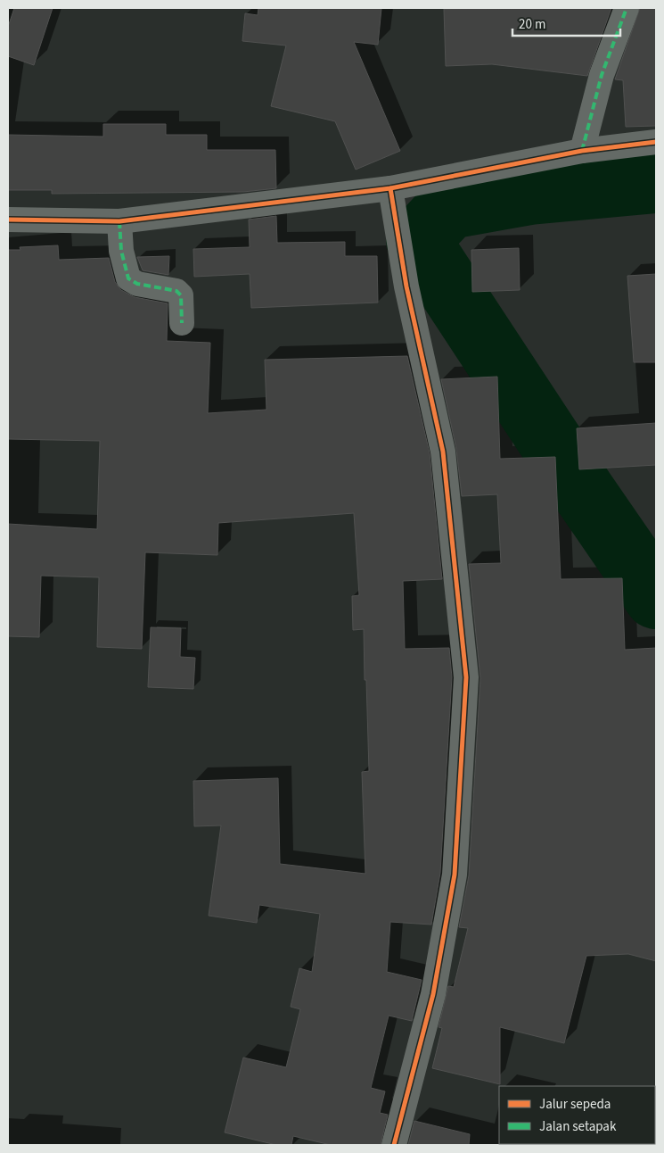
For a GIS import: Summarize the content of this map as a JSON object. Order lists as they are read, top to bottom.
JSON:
{
  "legend": ["Jalur sepeda", "Jalan setapak"],
  "scale_bar": "20 m"
}
